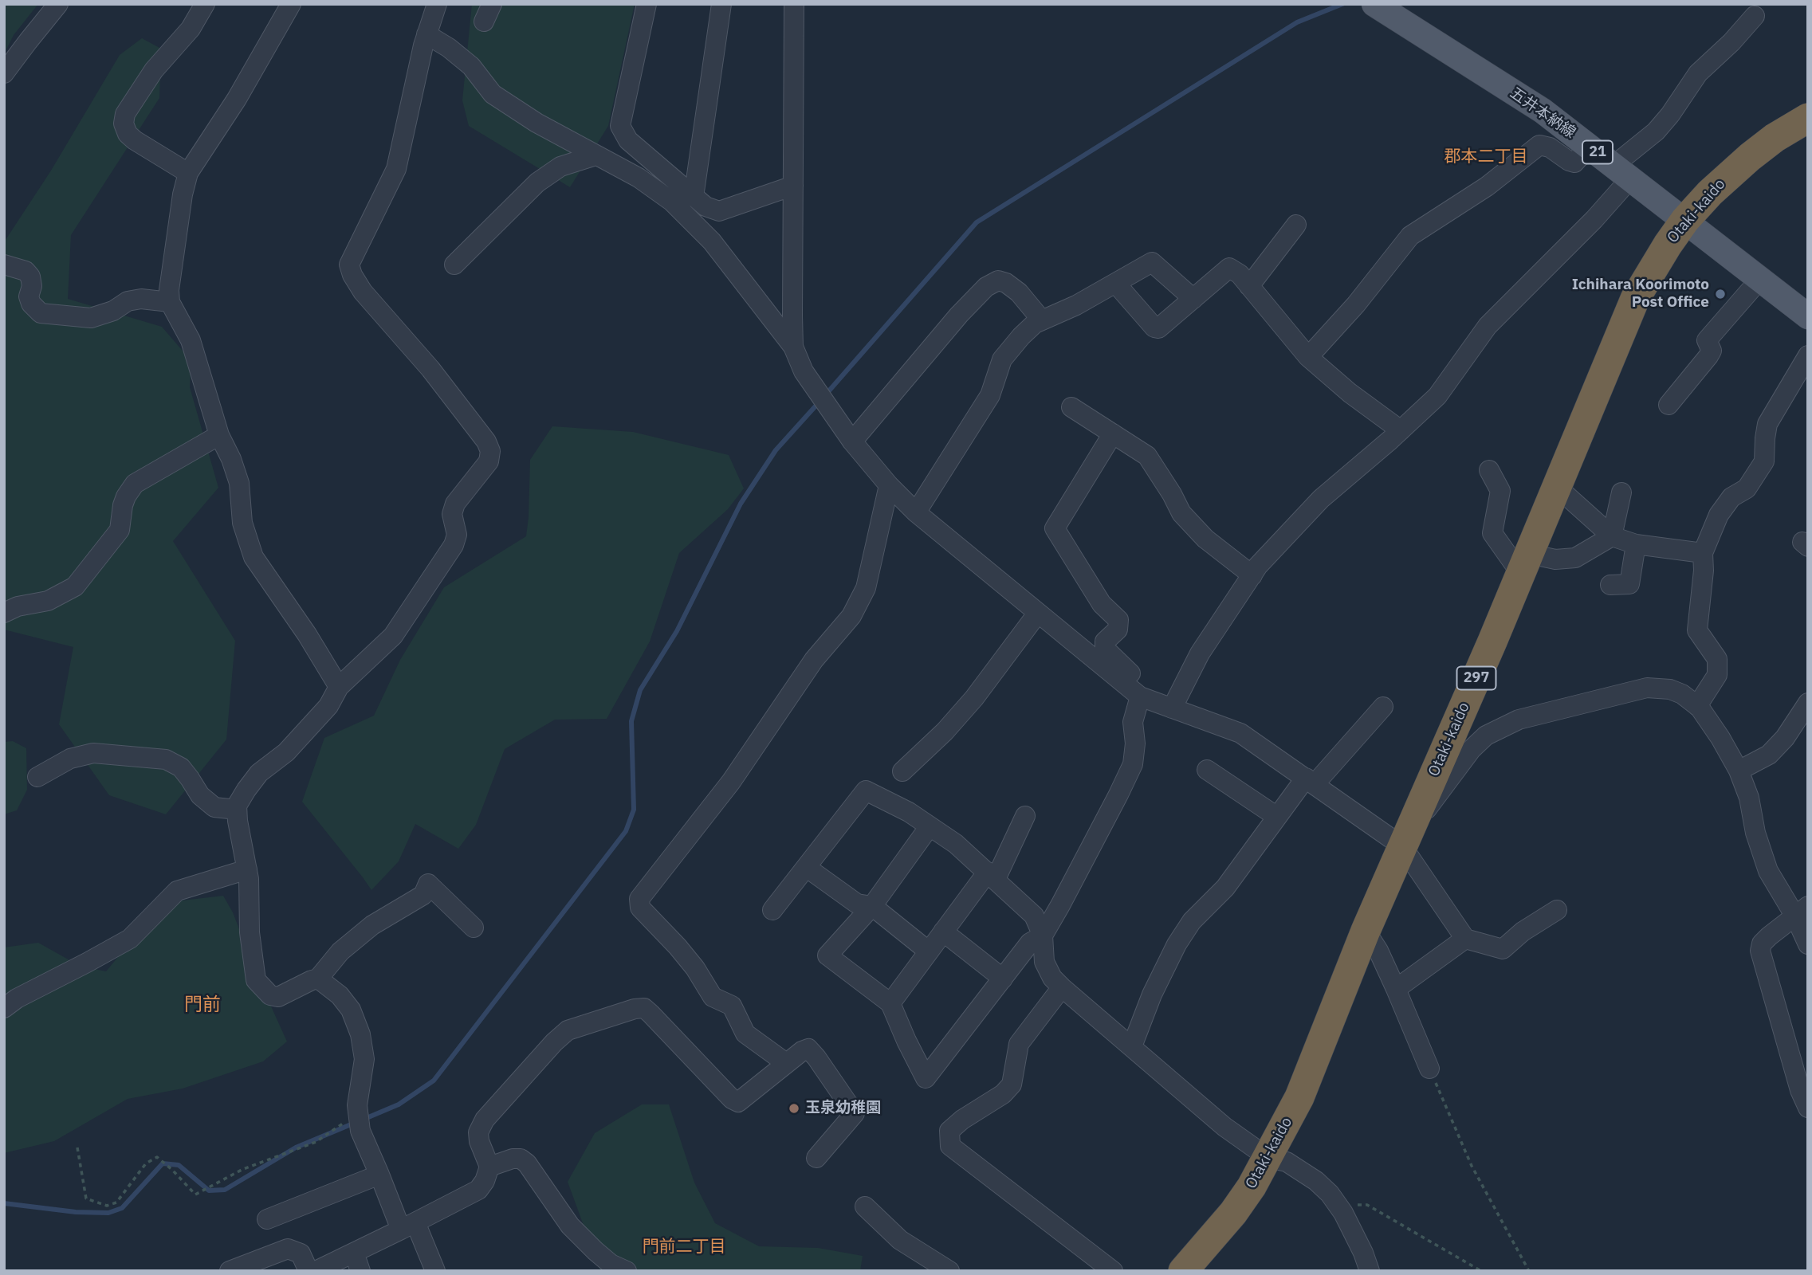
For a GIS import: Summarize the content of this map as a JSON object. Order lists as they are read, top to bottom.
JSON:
{
  "streets": {
    "highway": ["Otaki-kaido", "297"],
    "main road": ["五井本納線", "21"]
  },
  "crossings": [
    ["五井本納線", "Otaki-kaido"]
  ],
  "districts": ["郡本二丁目", "門前", "門前二丁目"],
  "places": ["Ichihara Koorimoto Post Office", "玉泉幼稚園"]
}
